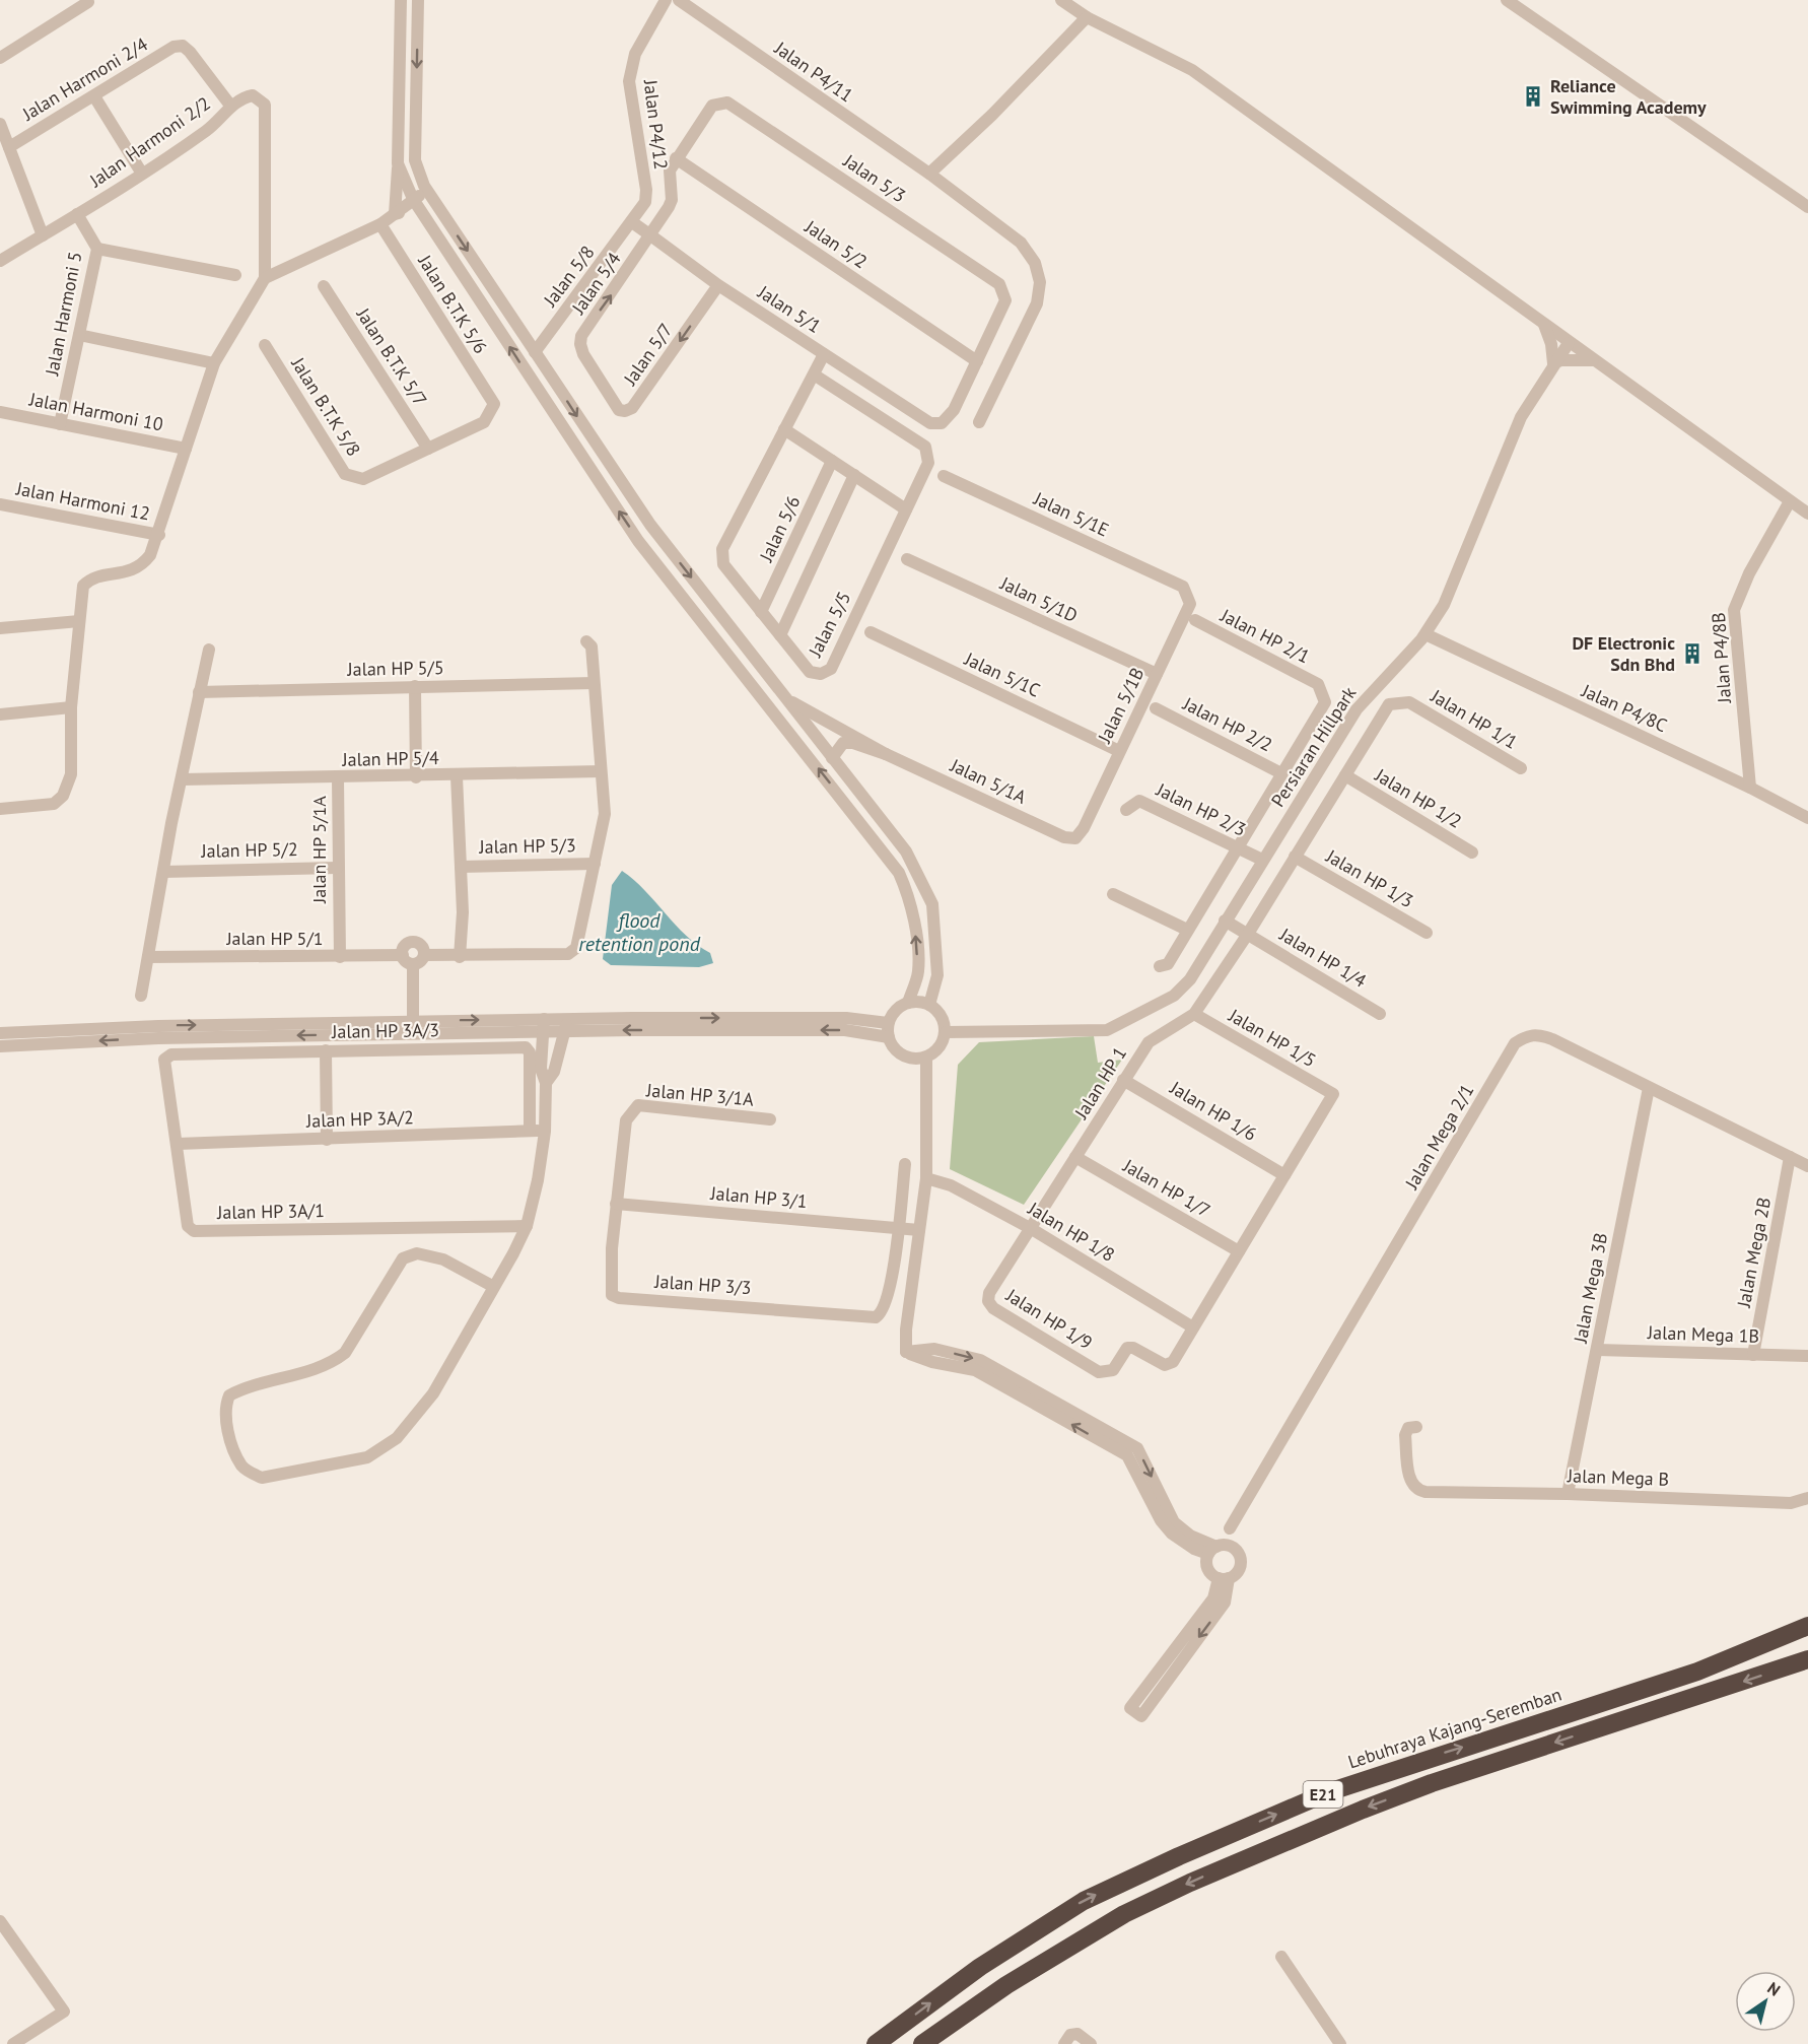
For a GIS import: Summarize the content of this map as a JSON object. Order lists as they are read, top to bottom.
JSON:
{
  "streets": {
    "highway": ["Lebuhraya Kajang-Seremban", "E21"],
    "street": [
      "Jalan P4/11",
      "Jalan Harmoni 2/4",
      "Jalan P4/12",
      "Jalan Harmoni 2/2",
      "Jalan 5/3",
      "Jalan 5/2",
      "Jalan 5/8",
      "Jalan 5/4",
      "Jalan B.T.K 5/6",
      "Jalan 5/1",
      "Jalan Harmoni 5",
      "Jalan 5/7",
      "Jalan B.T.K 5/7",
      "Jalan B.T.K 5/8",
      "Jalan Harmoni 10",
      "Jalan Harmoni 12",
      "Jalan 5/1E",
      "Jalan 5/6",
      "Jalan 5/1D",
      "Jalan 5/5",
      "Jalan HP 2/1",
      "Jalan P4/8B",
      "Jalan HP 5/5",
      "Jalan 5/1C",
      "Jalan 5/1B",
      "Jalan P4/8C",
      "Jalan HP 1/1",
      "Jalan HP 2/2",
      "Persiaran Hillpark",
      "Jalan HP 5/4",
      "Jalan 5/1A",
      "Jalan HP 1/2",
      "Jalan HP 2/3",
      "Jalan HP 5/3",
      "Jalan HP 5/1A",
      "Jalan HP 5/2",
      "Jalan HP 1/3",
      "Jalan HP 5/1",
      "Jalan HP 1/4",
      "Jalan HP 3A/3",
      "Jalan HP 1/5",
      "Jalan HP 1",
      "Jalan HP 3/1A",
      "Jalan HP 1/6",
      "Jalan HP 3A/2",
      "Jalan Mega 2/1",
      "Jalan HP 1/7",
      "Jalan HP 3/1",
      "Jalan HP 3A/1",
      "Jalan HP 1/8",
      "Jalan Mega 2B",
      "Jalan HP 3/3",
      "Jalan Mega 3B",
      "Jalan HP 1/9",
      "Jalan Mega 1B",
      "Jalan Mega B"
    ]
  },
  "crossings": [
    ["Jalan Harmoni 2/4", "Jalan Harmoni 2/2"],
    ["Jalan P4/12", "Jalan 5/8"],
    ["Jalan P4/12", "Jalan 5/1"],
    ["Jalan Harmoni 2/2", "Jalan Harmoni 5"],
    ["Jalan 5/3", "Jalan 5/2"],
    ["Jalan 5/3", "Jalan 5/4"],
    ["Jalan 5/3", "Jalan 5/1"],
    ["Jalan 5/8", "Jalan 5/1"],
    ["Jalan 5/4", "Jalan 5/1"],
    ["Jalan 5/4", "Jalan 5/7"],
    ["Jalan B.T.K 5/6", "Jalan B.T.K 5/7"],
    ["Jalan B.T.K 5/6", "Jalan B.T.K 5/8"],
    ["Jalan 5/1", "Jalan 5/7"],
    ["Jalan 5/1", "Jalan 5/5"],
    ["Jalan Harmoni 5", "Jalan Harmoni 10"],
    ["Jalan B.T.K 5/7", "Jalan B.T.K 5/8"],
    ["Jalan 5/1E", "Jalan 5/1B"],
    ["Jalan 5/6", "Jalan 5/5"],
    ["Jalan 5/1D", "Jalan 5/1B"],
    ["Jalan HP 2/1", "Jalan HP 2/2"],
    ["Jalan P4/8B", "Jalan P4/8C"],
    ["Jalan 5/1C", "Jalan 5/1B"],
    ["Jalan 5/1B", "Jalan 5/1A"],
    ["Jalan P4/8C", "Persiaran Hillpark"],
    ["Jalan HP 1/1", "Jalan HP 1"],
    ["Persiaran Hillpark", "Jalan HP 2/3"],
    ["Jalan HP 5/4", "Jalan HP 5/1A"],
    ["Jalan HP 1/2", "Jalan HP 1"],
    ["Jalan HP 5/1A", "Jalan HP 5/2"],
    ["Jalan HP 5/1A", "Jalan HP 5/1"],
    ["Jalan HP 1/3", "Jalan HP 1"],
    ["Jalan HP 1/4", "Jalan HP 1"],
    ["Jalan HP 3A/3", "Jalan HP 3A/2"],
    ["Jalan HP 3A/3", "Jalan HP 3A/1"],
    ["Jalan HP 1/5", "Jalan HP 1"],
    ["Jalan HP 1/5", "Jalan HP 1/6"],
    ["Jalan HP 1", "Jalan HP 1/6"],
    ["Jalan HP 1", "Jalan HP 1/7"],
    ["Jalan HP 1", "Jalan HP 1/8"],
    ["Jalan HP 1", "Jalan HP 1/9"],
    ["Jalan HP 3/1A", "Jalan HP 3/1"],
    ["Jalan HP 3/1A", "Jalan HP 3/3"],
    ["Jalan HP 3A/2", "Jalan HP 3A/1"],
    ["Jalan Mega 2/1", "Jalan Mega 2B"],
    ["Jalan Mega 2/1", "Jalan Mega 3B"],
    ["Jalan HP 3/1", "Jalan HP 3/3"],
    ["Jalan HP 1/8", "Jalan HP 1/9"],
    ["Jalan Mega 2B", "Jalan Mega 1B"],
    ["Jalan Mega 3B", "Jalan Mega 1B"],
    ["Jalan Mega 3B", "Jalan Mega B"]
  ],
  "one_way": ["Jalan 5/4"],
  "water": ["flood retention pond"],
  "places": {
    "building": ["Reliance Swimming Academy", "DF Electronic Sdn Bhd"]
  },
  "north": "top right"
}
